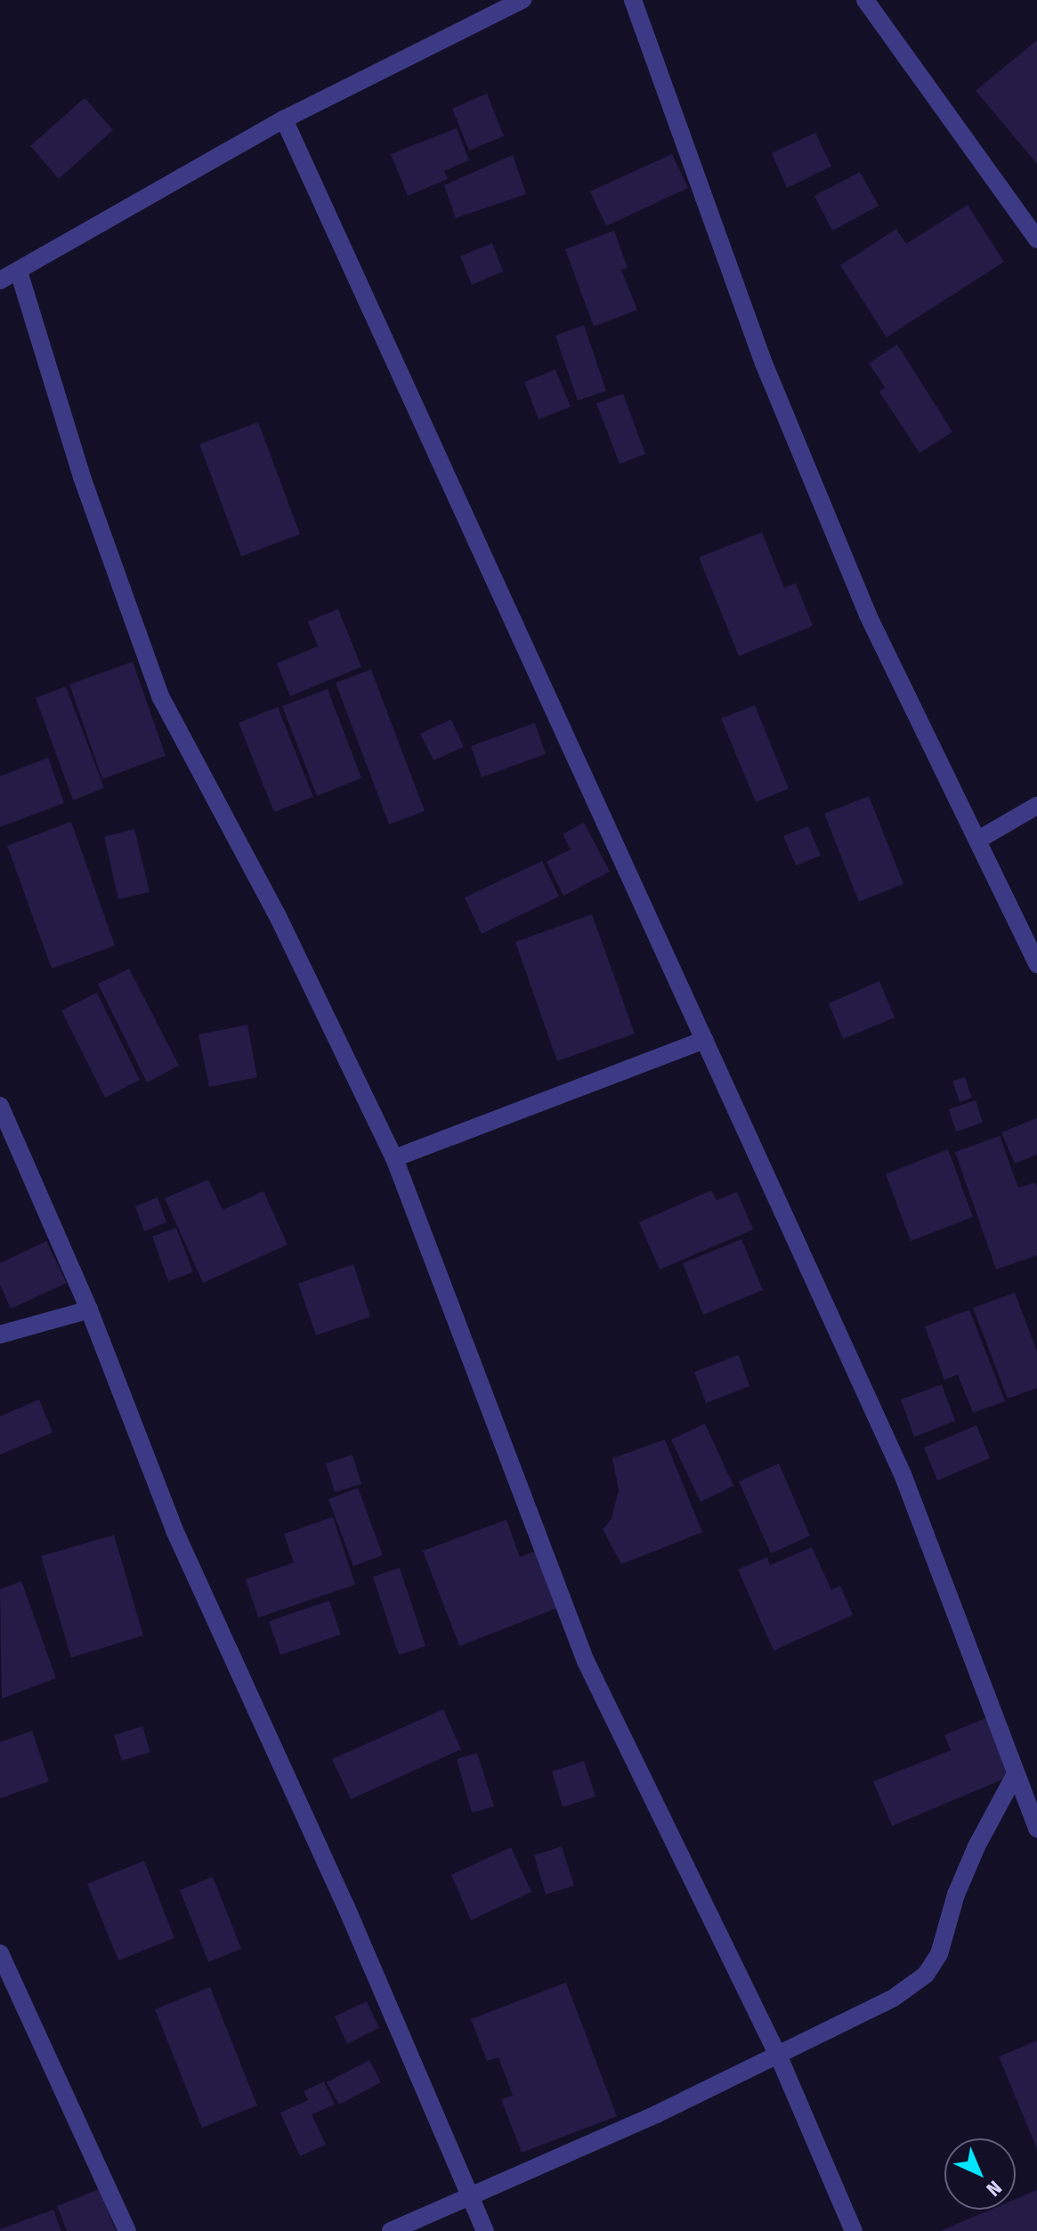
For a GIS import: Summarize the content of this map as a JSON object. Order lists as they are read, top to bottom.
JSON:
{
  "north": "bottom right"
}
